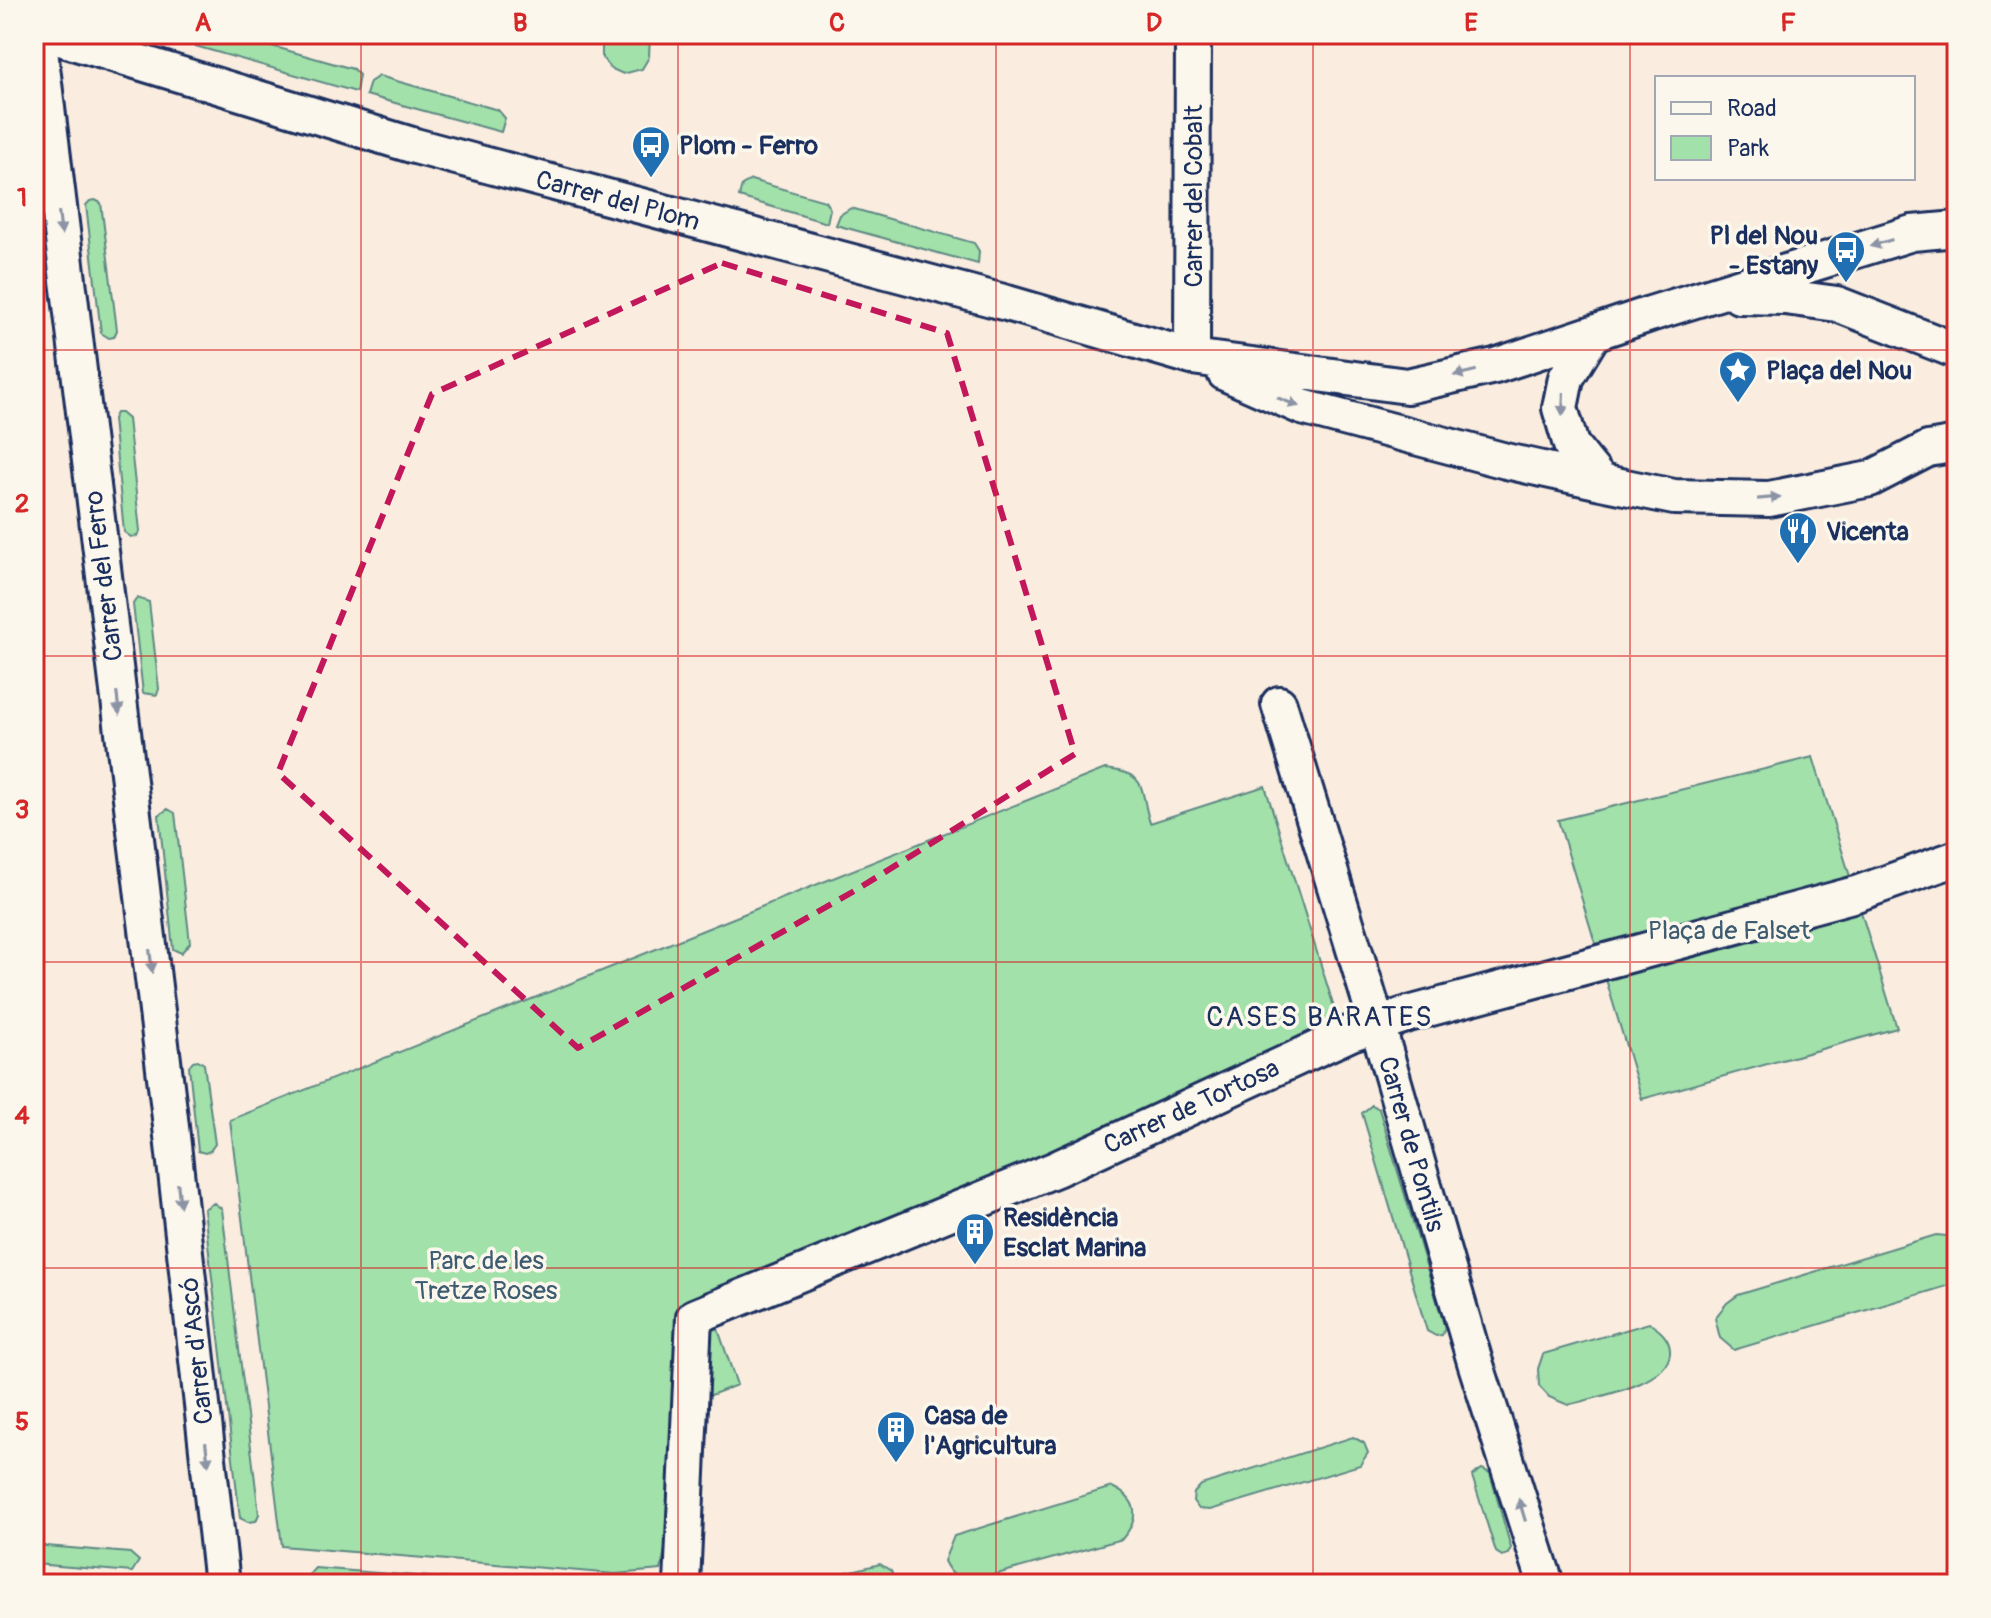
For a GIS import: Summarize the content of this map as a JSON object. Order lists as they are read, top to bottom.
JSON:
{
  "streets": {
    "street": [
      "Carrer del Cobalt",
      "Carrer del Plom",
      "Carrer del Ferro",
      "Carrer de Tortosa",
      "Carrer de Pontils",
      "Carrer d'Ascó"
    ]
  },
  "crossings": [
    ["Carrer del Cobalt", "Carrer del Plom"],
    ["Carrer del Ferro", "Carrer d'Ascó"],
    ["Carrer de Tortosa", "Carrer de Pontils"]
  ],
  "one_way": ["Carrer del Ferro", "Carrer de Pontils", "Carrer d'Ascó"],
  "districts": ["CASES BARATES"],
  "parks": ["Plaça de Falset", "Parc de les Tretze Roses"],
  "places": {
    "bus stop": ["Plom - Ferro", "Pl del Nou - Estany"],
    "place": ["Plaça del Nou"],
    "restaurant": ["Vicenta"],
    "building": ["Residència Esclat Marina", "Casa de l'Agricultura"]
  },
  "legend": ["Road", "Park"],
  "grid": {
    "columns": [
      "A",
      "B",
      "C",
      "D",
      "E",
      "F"
    ],
    "rows": [
      "1",
      "2",
      "3",
      "4",
      "5"
    ]
  }
}
